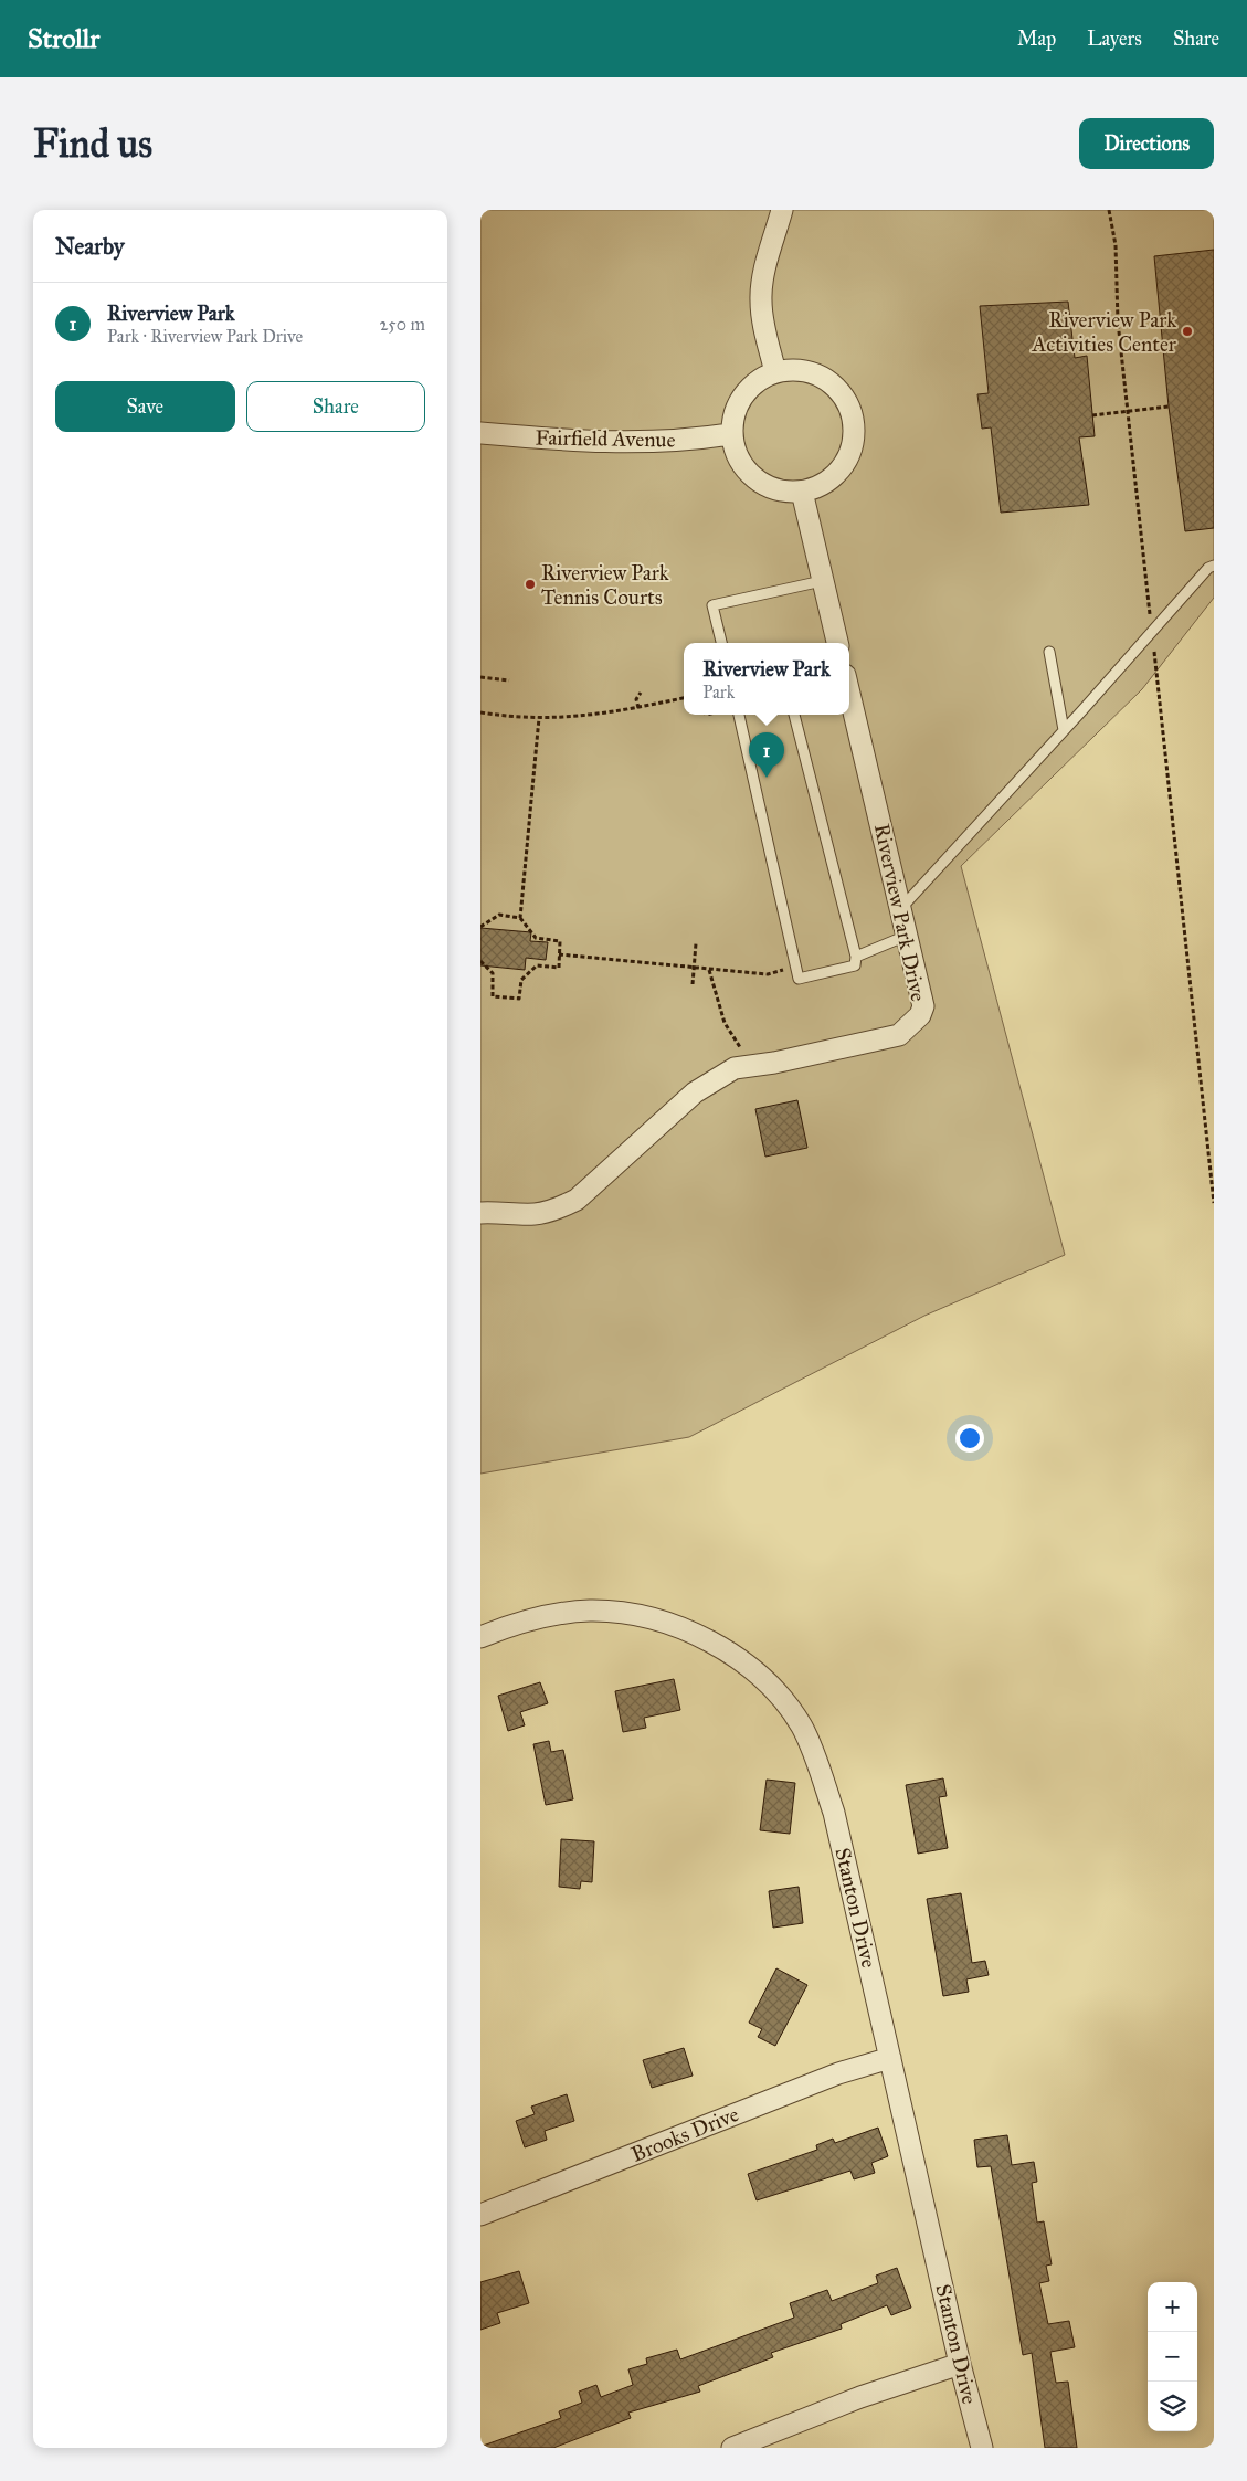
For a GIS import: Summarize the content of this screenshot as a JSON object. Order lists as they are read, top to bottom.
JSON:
{
  "streets": {
    "street": [
      "Fairfield Avenue",
      "Riverview Park Drive",
      "Stanton Drive",
      "Brooks Drive"
    ]
  },
  "crossings": [
    ["Stanton Drive", "Brooks Drive"]
  ],
  "places": ["Riverview Park Activities Center", "Riverview Park Tennis Courts"],
  "page": {
    "header": "Strollr",
    "nav": ["Map", "Layers", "Share"],
    "buttons": [
      "Directions",
      ["Save", "Share"]
    ],
    "title": "Find us",
    "heading": "Nearby",
    "list": [
      {
        "mark": "1",
        "name": "Riverview Park",
        "note": "Park · Riverview Park Drive",
        "value": "250 m"
      }
    ],
    "popup": ["Riverview Park", "Park"],
    "pins": "1",
    "map_buttons": ["+", "−"]
  }
}
